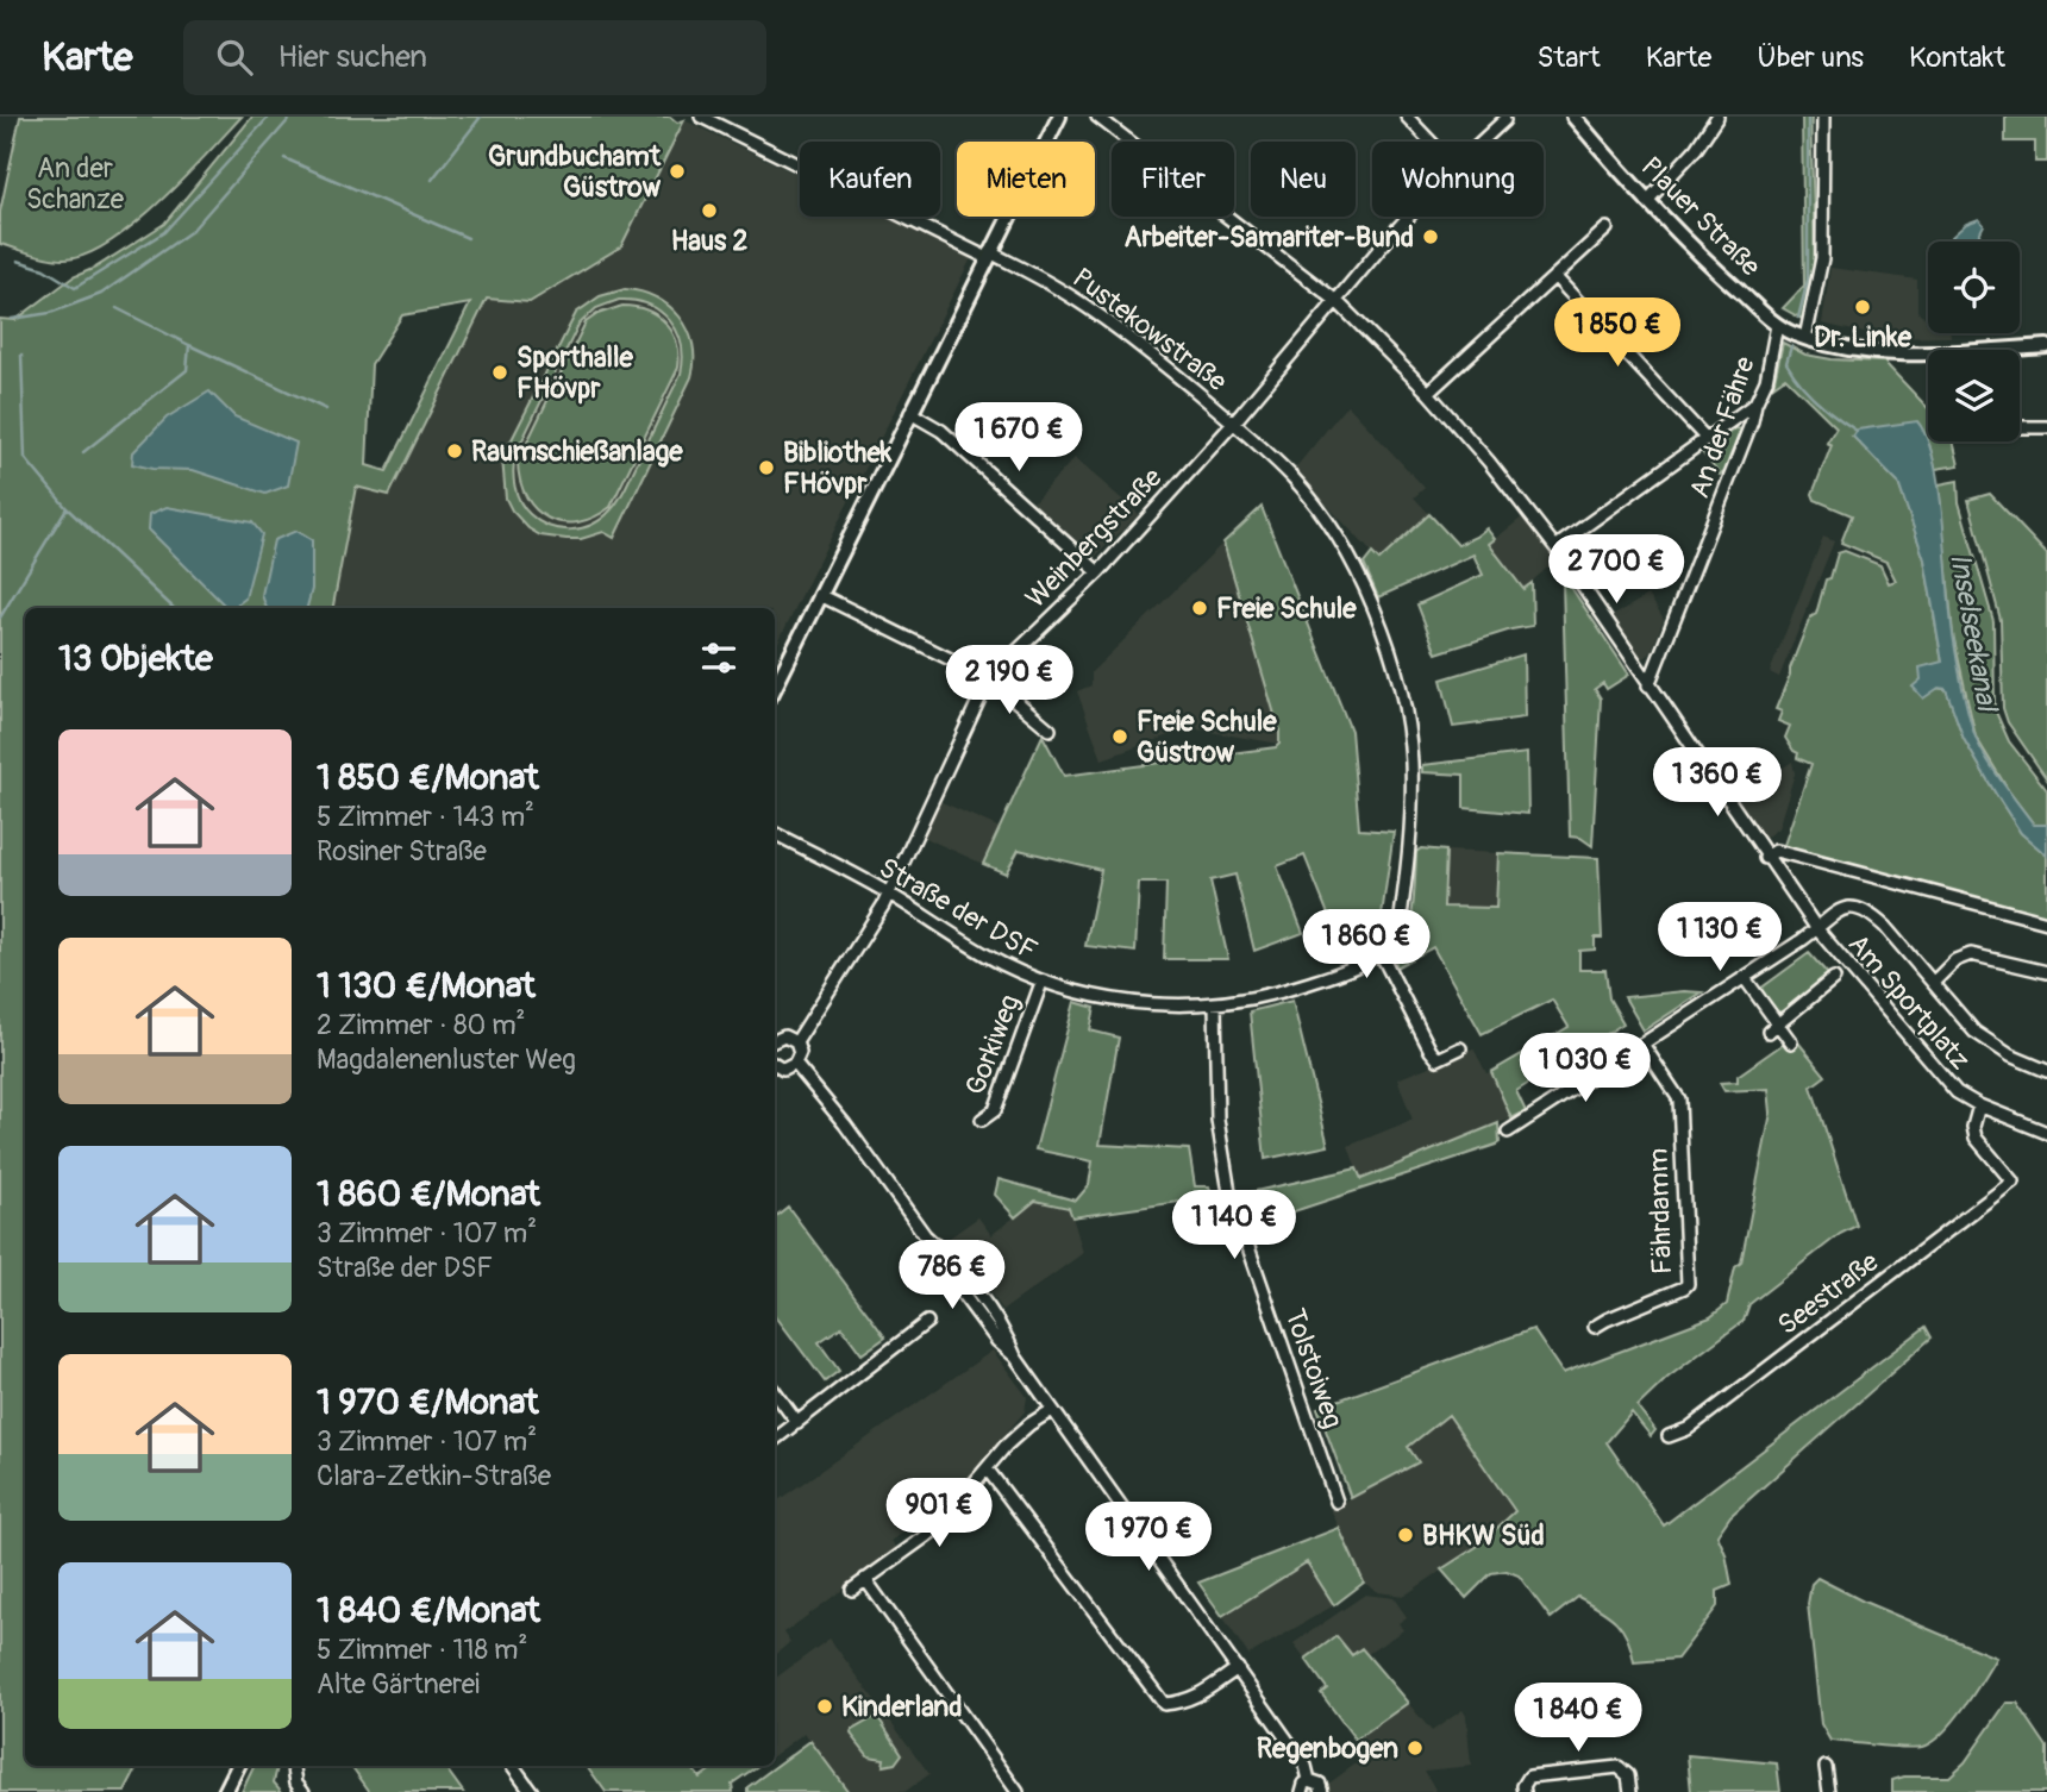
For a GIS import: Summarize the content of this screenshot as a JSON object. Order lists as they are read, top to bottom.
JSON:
{
  "streets": {
    "main road": ["Plauer Straße"],
    "street": [
      "Pustekowstraße",
      "An der Fähre",
      "Weinbergstraße",
      "Straße der DSF",
      "Am Sportplatz",
      "Gorkiweg",
      "Fährdamm",
      "Seestraße",
      "Tolstoiweg"
    ]
  },
  "crossings": [
    ["Plauer Straße", "An der Fähre"],
    ["Pustekowstraße", "Weinbergstraße"],
    ["Weinbergstraße", "Straße der DSF"],
    ["Straße der DSF", "Gorkiweg"],
    ["Straße der DSF", "Tolstoiweg"],
    ["Am Sportplatz", "Seestraße"]
  ],
  "water": ["Inselseekanal"],
  "parks": ["An der Schanze"],
  "places": [
    "Grundbuchamt Güstrow",
    "Haus 2",
    "Arbeiter-Samariter-Bund",
    "Dr. Linke",
    "Sporthalle FHövpr",
    "Raumschießanlage",
    "Bibliothek FHövpr",
    "Freie Schule",
    "Freie Schule Güstrow",
    "BHKW Süd",
    "Kinderland",
    "Regenbogen"
  ],
  "page": {
    "header": "Karte",
    "search": "Hier suchen",
    "nav": [
      "Start",
      "Karte",
      "Über uns",
      "Kontakt"
    ],
    "chip": [
      "Kaufen",
      "Mieten",
      "Filter",
      "Neu",
      "Wohnung"
    ],
    "price": [
      "1 850 €",
      "1 670 €",
      "2 700 €",
      "2 190 €",
      "1 360 €",
      "1 130 €",
      "1 860 €",
      "1 030 €",
      "1 140 €",
      "786 €",
      "901 €",
      "1 970 €",
      "1 840 €"
    ],
    "heading": "13 Objekte",
    "list": [
      {
        "name": "1 850 €/Monat",
        "note": "5 Zimmer · 143 m² · Rosiner Straße"
      },
      {
        "name": "1 130 €/Monat",
        "note": "2 Zimmer · 80 m² · Magdalenenluster Weg"
      },
      {
        "name": "1 860 €/Monat",
        "note": "3 Zimmer · 107 m² · Straße der DSF"
      },
      {
        "name": "1 970 €/Monat",
        "note": "3 Zimmer · 107 m² · Clara-Zetkin-Straße"
      },
      {
        "name": "1 840 €/Monat",
        "note": "5 Zimmer · 118 m² · Alte Gärtnerei"
      }
    ]
  }
}
